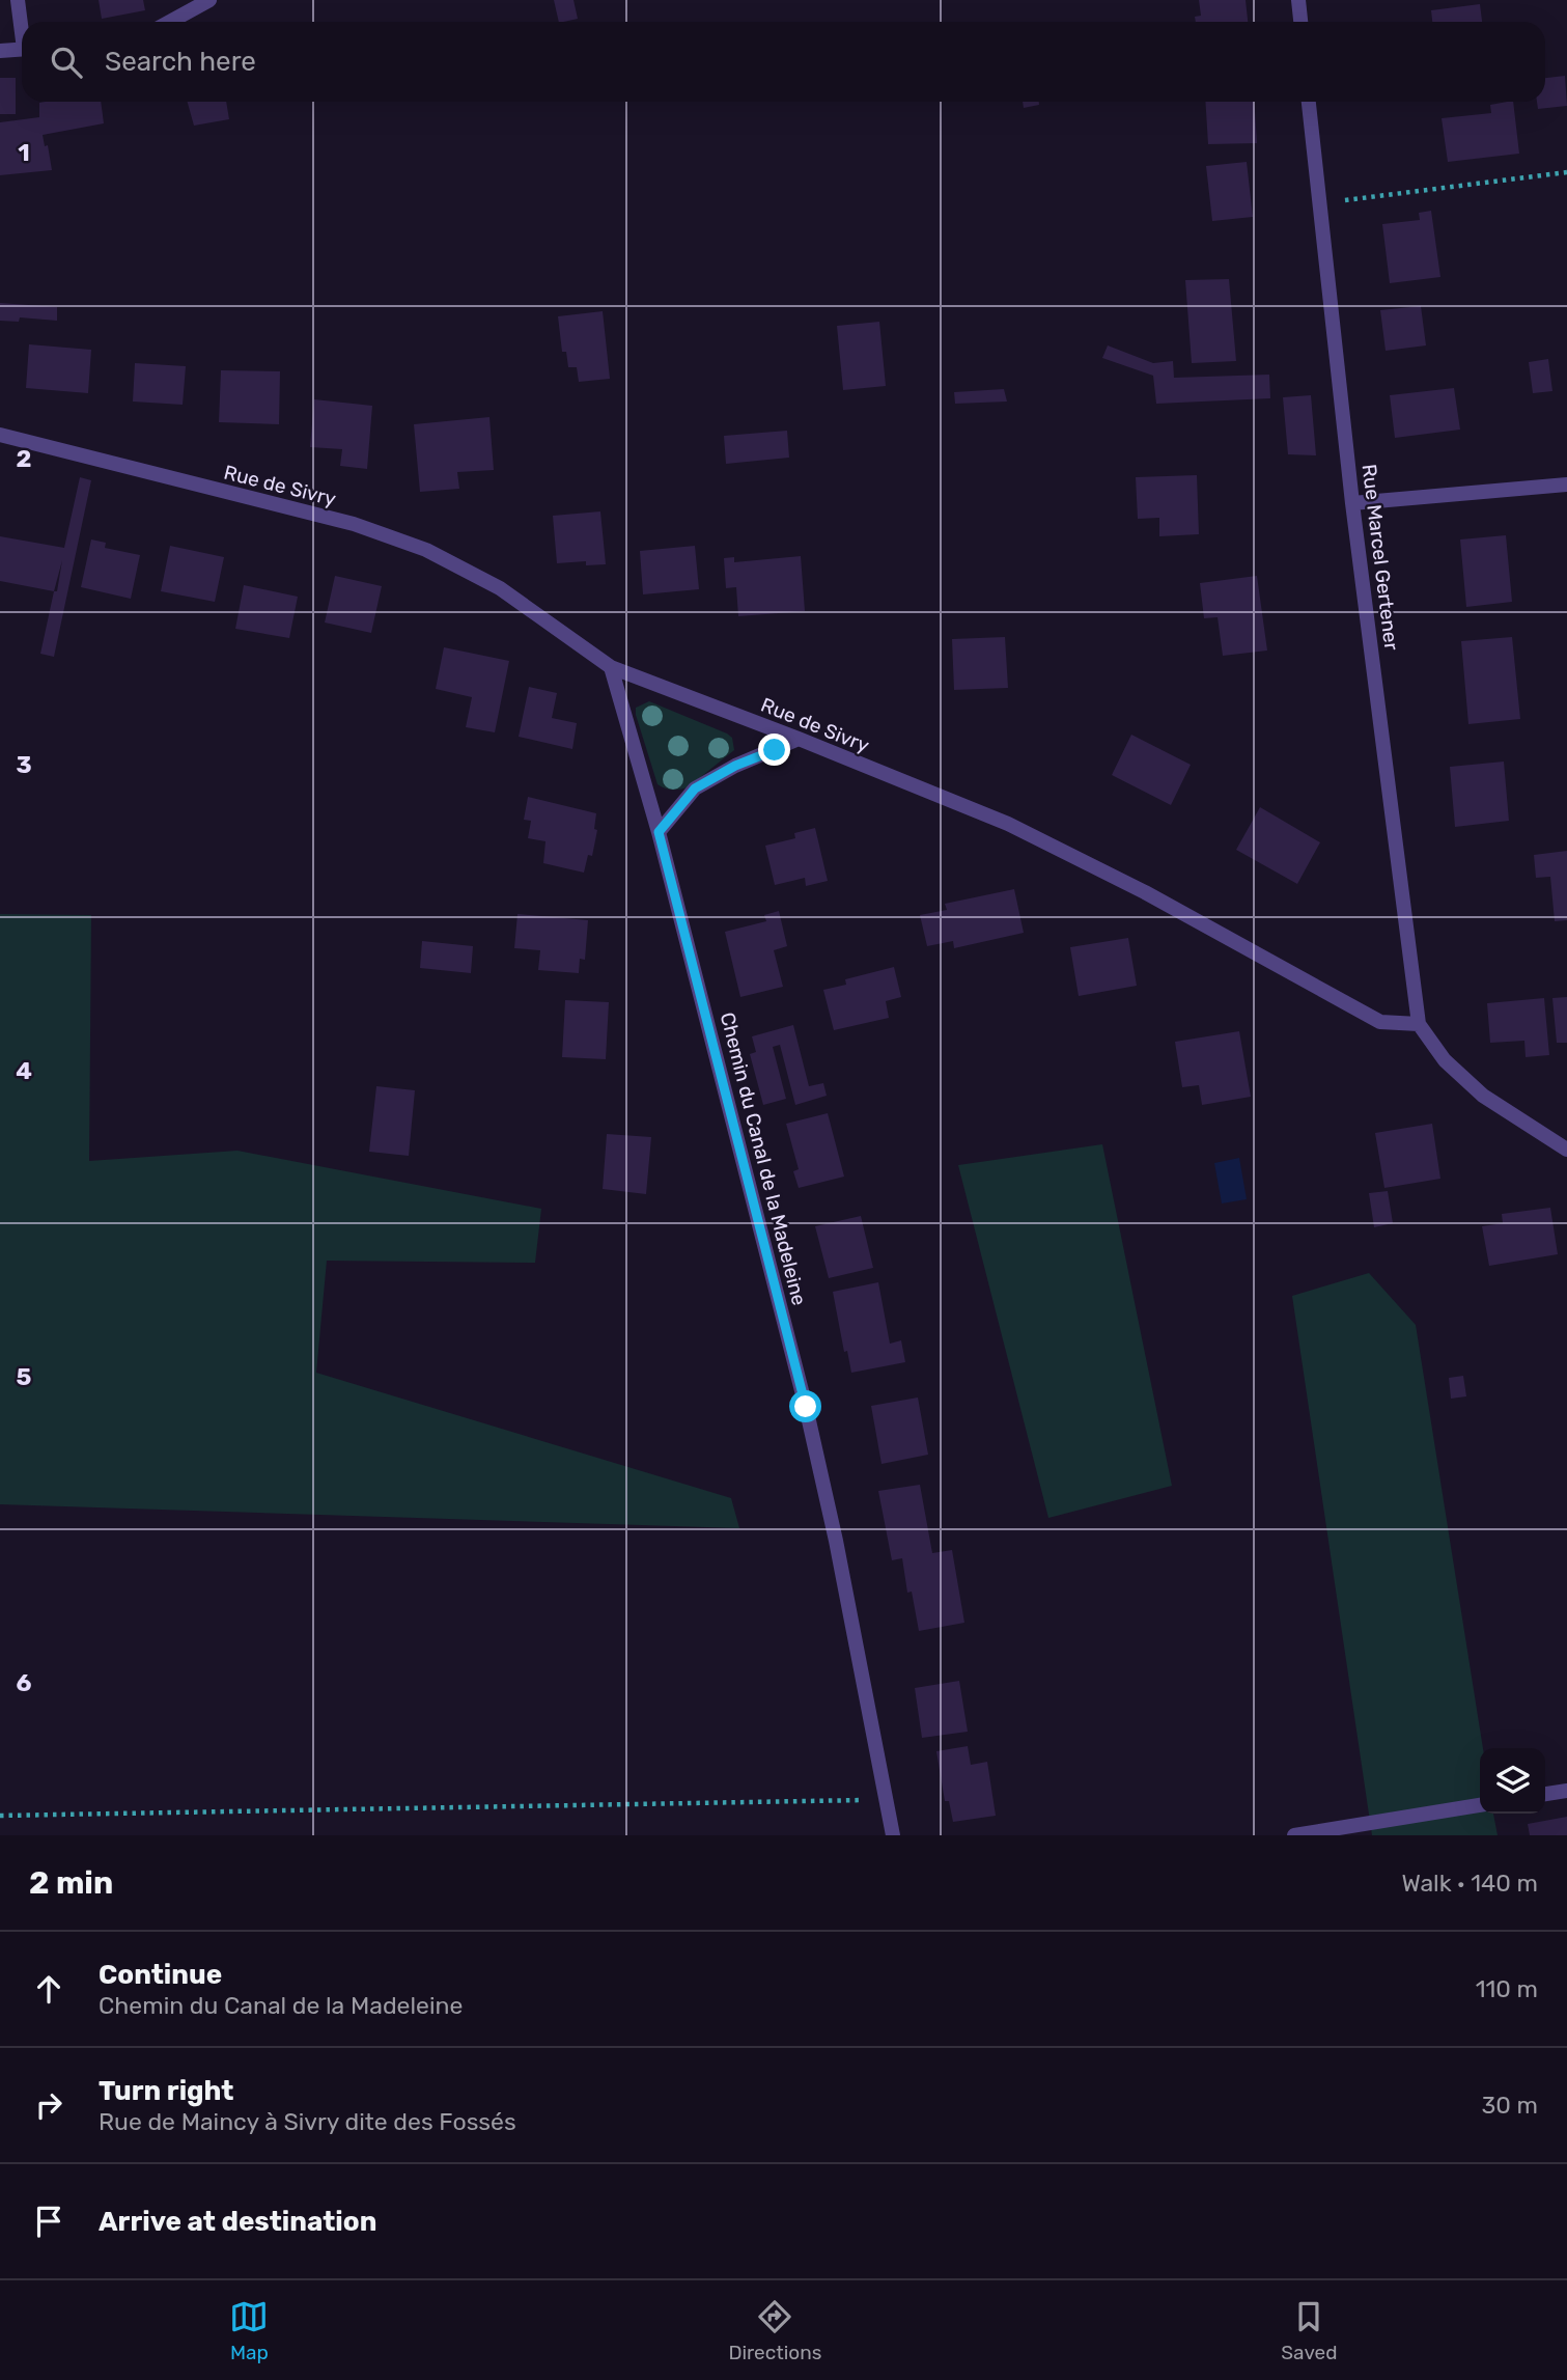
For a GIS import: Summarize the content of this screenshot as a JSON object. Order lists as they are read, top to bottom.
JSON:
{
  "streets": {
    "street": ["Rue de Sivry", "Rue Marcel Gertener", "Chemin du Canal de la Madeleine"]
  },
  "crossings": [
    ["Rue de Sivry", "Rue Marcel Gertener"],
    ["Rue de Sivry", "Chemin du Canal de la Madeleine"]
  ],
  "page": {
    "search": "Search here",
    "heading": ["2 min", "Walk · 140 m"],
    "list": [
      ["Continue", "Chemin du Canal de la Madeleine", "110 m"],
      ["Turn right", "Rue de Maincy à Sivry dite des Fossés", "30 m"],
      "Arrive at destination"
    ],
    "nav": ["Map", "Directions", "Saved"]
  },
  "grid": {
    "rows": [
      "1",
      "2",
      "3",
      "4",
      "5",
      "6"
    ]
  }
}
